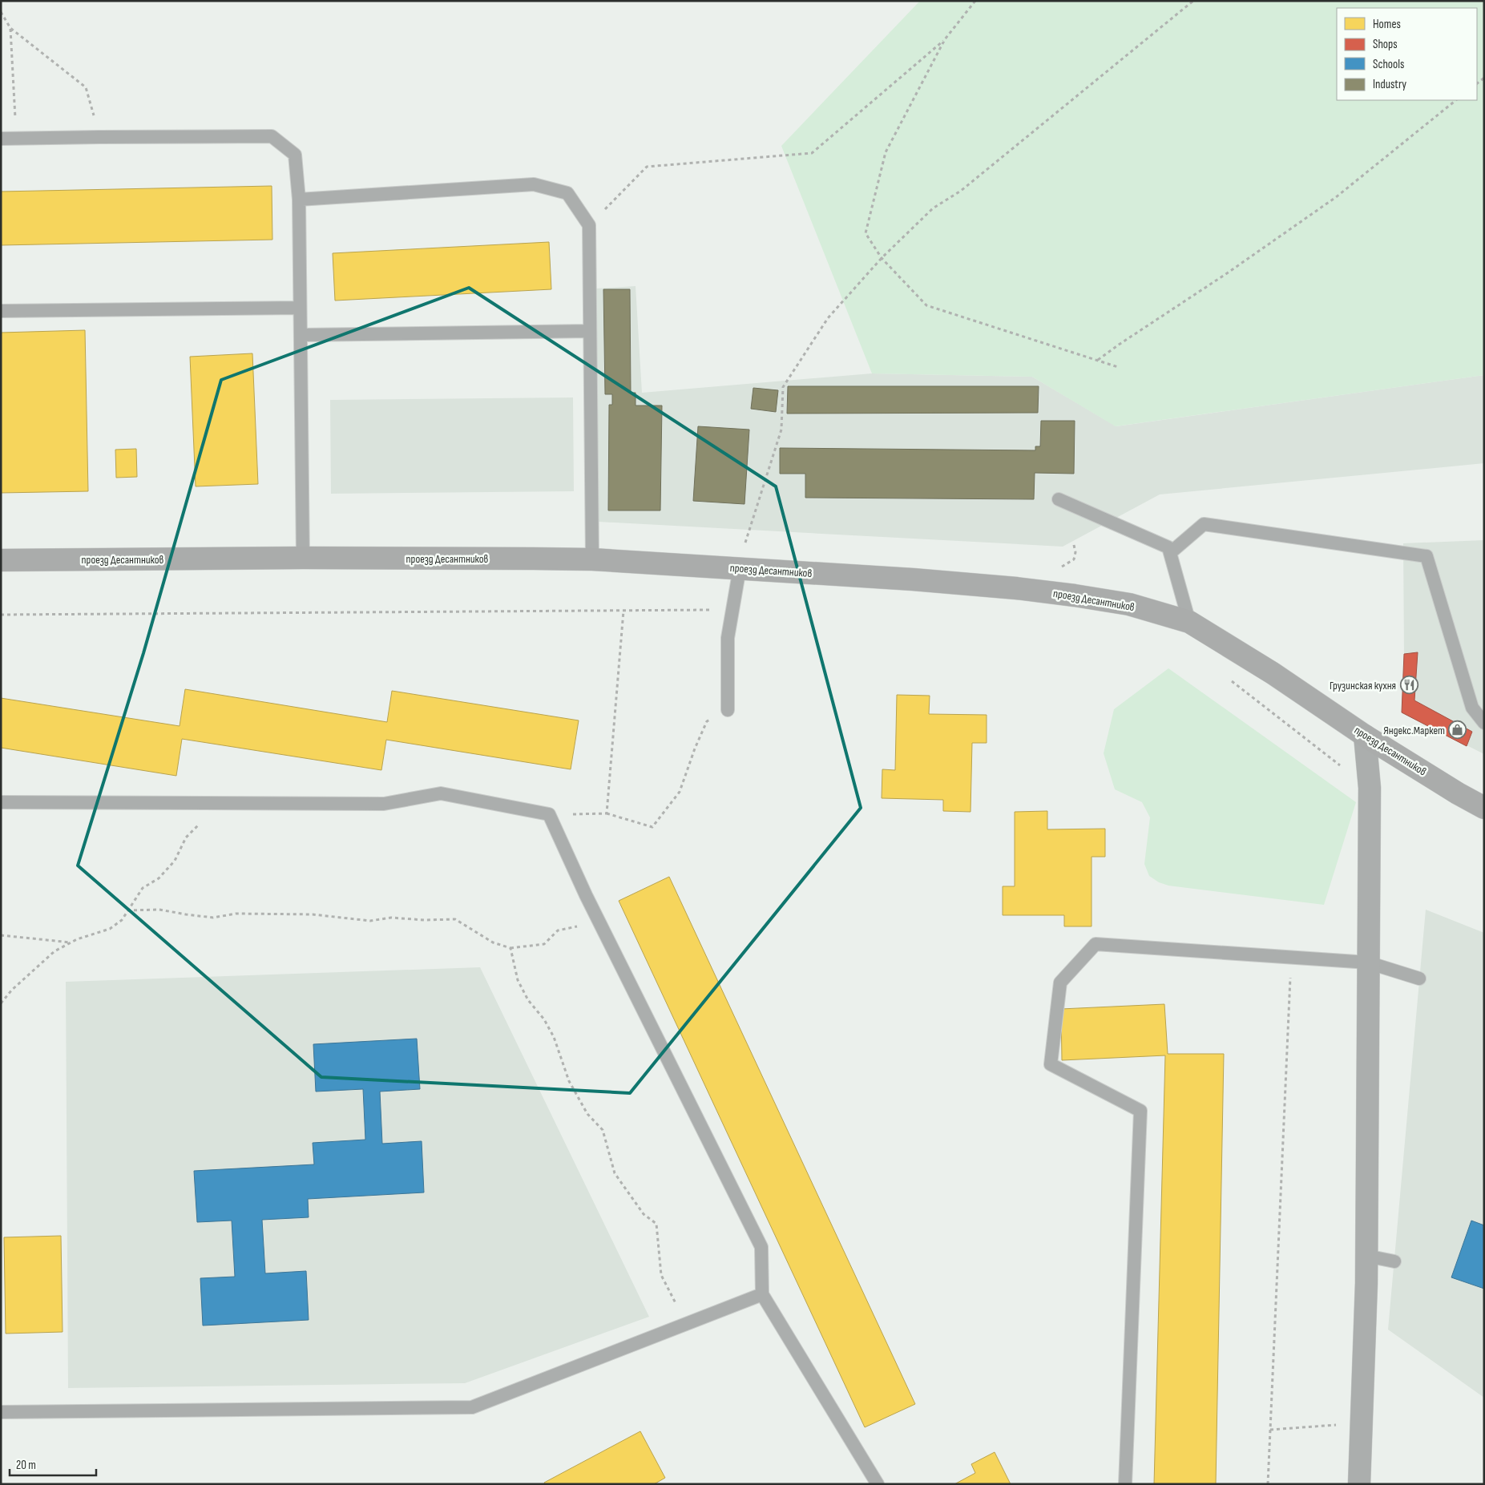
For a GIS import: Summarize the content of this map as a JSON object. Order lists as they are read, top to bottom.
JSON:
{
  "streets": {
    "street": ["проезд Десантников"]
  },
  "places": {
    "restaurant": ["Грузинская кухня"],
    "shop": ["Яндекс.Маркет"]
  },
  "legend": [
    "Homes",
    "Shops",
    "Schools",
    "Industry"
  ],
  "scale_bar": "20 m"
}
